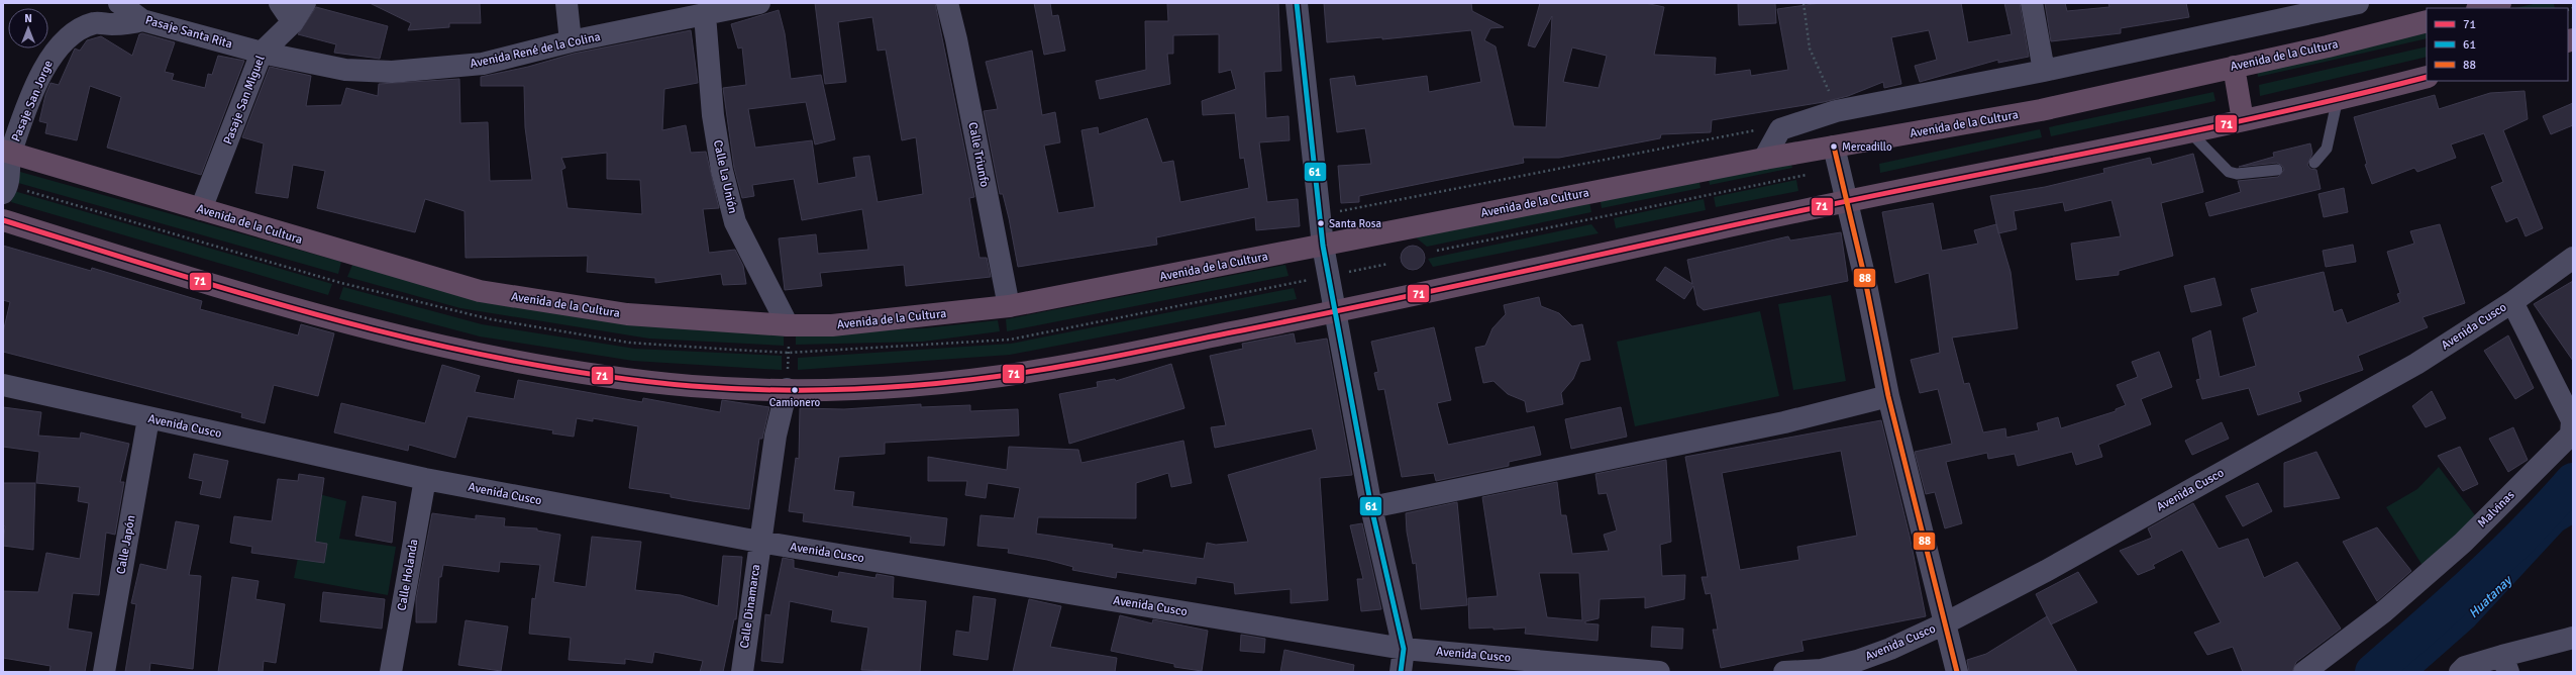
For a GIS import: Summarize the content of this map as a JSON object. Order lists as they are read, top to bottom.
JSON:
{
  "streets": {
    "highway": ["Avenida de la Cultura"],
    "street": [
      "Pasaje Santa Rita",
      "Avenida René de la Colina",
      "Pasaje San Miguel",
      "Pasaje San Jorge",
      "Calle Triunfo",
      "Calle La Unión",
      "Avenida Cusco",
      "Malvinas",
      "Calle Japón",
      "Calle Holanda",
      "Calle Dinamarca"
    ]
  },
  "crossings": [
    ["Pasaje Santa Rita", "Avenida René de la Colina"],
    ["Pasaje Santa Rita", "Pasaje San Miguel"],
    ["Pasaje Santa Rita", "Pasaje San Jorge"],
    ["Avenida René de la Colina", "Pasaje San Miguel"],
    ["Avenida René de la Colina", "Calle La Unión"],
    ["Avenida de la Cultura", "Pasaje San Miguel"],
    ["Avenida de la Cultura", "Pasaje San Jorge"],
    ["Avenida de la Cultura", "Calle Triunfo"],
    ["Avenida de la Cultura", "Calle La Unión"],
    ["Avenida Cusco", "Malvinas"],
    ["Avenida Cusco", "Calle Japón"],
    ["Avenida Cusco", "Calle Holanda"],
    ["Avenida Cusco", "Calle Dinamarca"]
  ],
  "water": ["Huatanay"],
  "places": ["Mercadillo", "Santa Rosa", "Camionero"],
  "lines": ["transit line 61", "transit line 71", "transit line 88"],
  "legend": ["71", "61", "88"],
  "north": "top"
}
